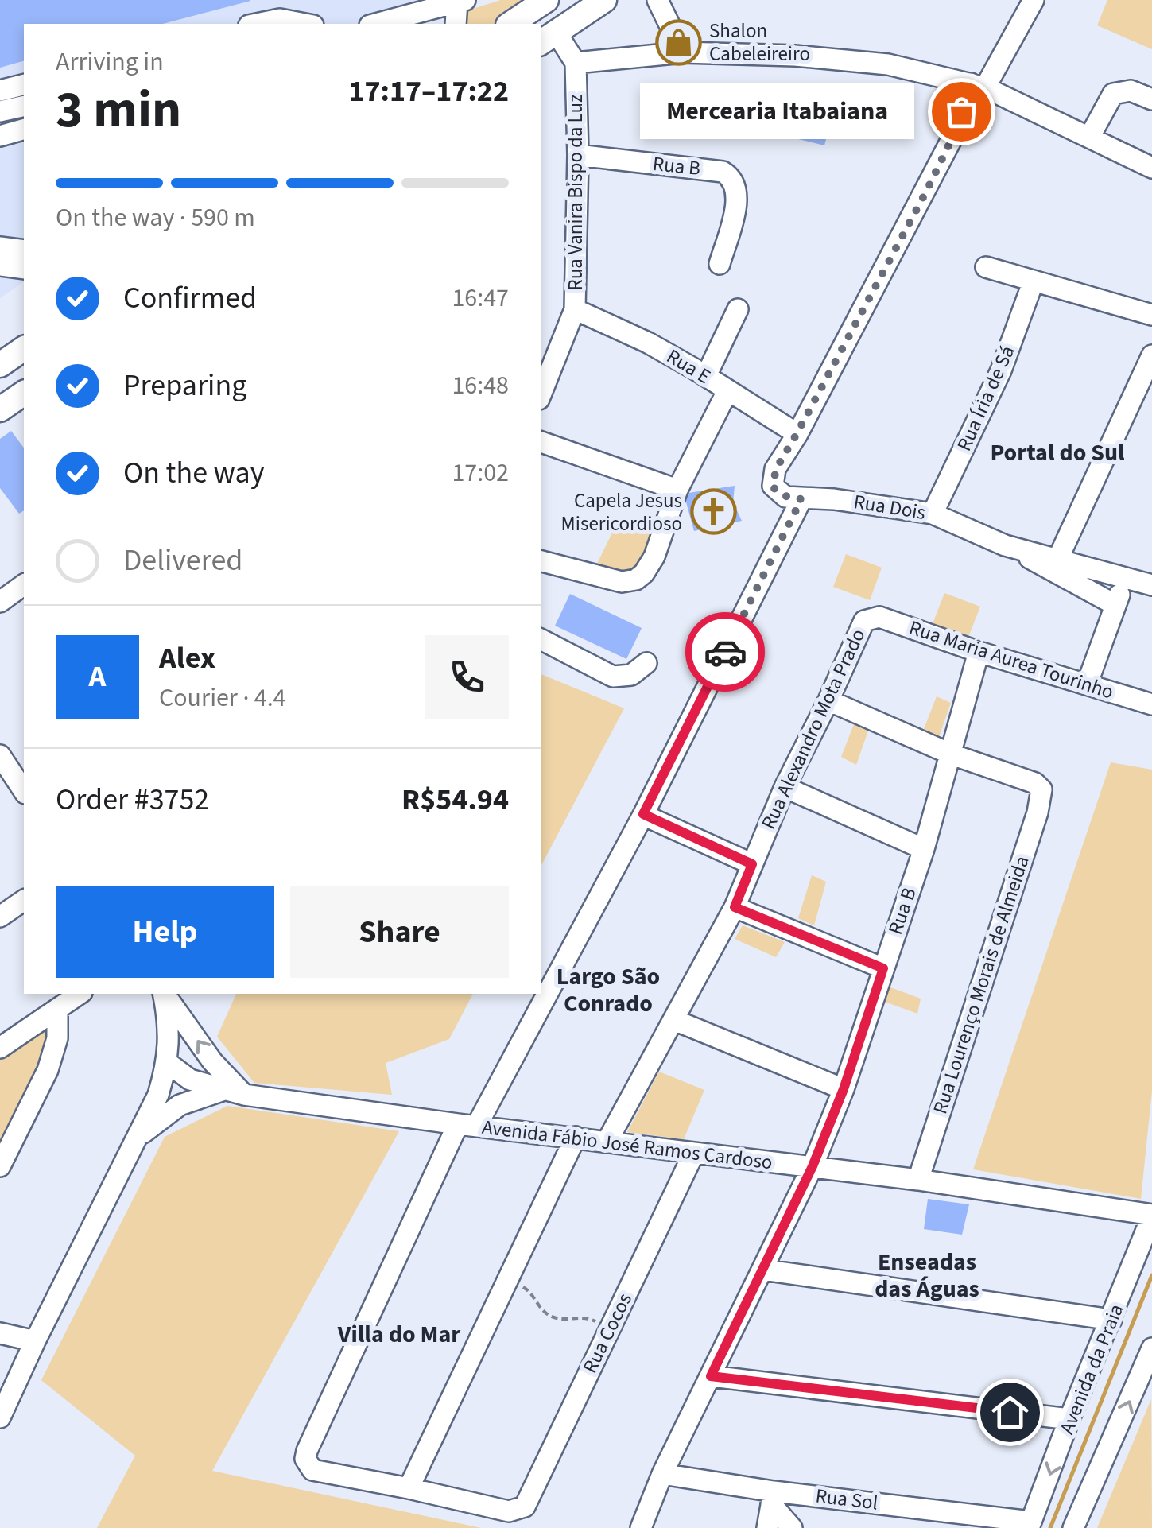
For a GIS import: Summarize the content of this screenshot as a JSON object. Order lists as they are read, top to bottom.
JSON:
{
  "streets": {
    "street": [
      "Rua B",
      "Rua Vanira Bispo da Luz",
      "Rua E",
      "Rua Íria de Sá",
      "Rua Dois",
      "Rua Maria Aurea Tourinho",
      "Rua Alexandro Mota Prado",
      "Rua Lourenço Morais de Almeida",
      "Avenida Fábio José Ramos Cardoso",
      "Rua Cocos",
      "Avenida da Praia",
      "Rua Sol"
    ]
  },
  "crossings": [
    ["Rua B", "Rua Vanira Bispo da Luz"],
    ["Rua B", "Rua Maria Aurea Tourinho"],
    ["Rua B", "Rua Lourenço Morais de Almeida"],
    ["Rua B", "Avenida Fábio José Ramos Cardoso"],
    ["Rua B", "Rua Sol"],
    ["Rua Vanira Bispo da Luz", "Rua E"],
    ["Rua E", "Rua Dois"],
    ["Rua Íria de Sá", "Rua Dois"],
    ["Rua Maria Aurea Tourinho", "Rua Alexandro Mota Prado"],
    ["Rua Alexandro Mota Prado", "Avenida Fábio José Ramos Cardoso"],
    ["Rua Lourenço Morais de Almeida", "Avenida Fábio José Ramos Cardoso"],
    ["Avenida Fábio José Ramos Cardoso", "Rua Cocos"],
    ["Avenida Fábio José Ramos Cardoso", "Avenida da Praia"],
    ["Avenida da Praia", "Rua Sol"]
  ],
  "districts": [
    "Portal do Sul",
    "Largo São Conrado",
    "Enseadas das Águas",
    "Villa do Mar"
  ],
  "places": {
    "shop": ["Shalon Cabeleireiro"],
    "other": ["Mercearia Itabaiana"],
    "church": ["Capela Jesus Misericordioso"]
  },
  "page": {
    "heading": ["3 min", "Arriving in", "17:17–17:22"],
    "panel": [
      "Alex",
      "Courier · 4.4",
      "Order #3752",
      "R$54.94"
    ],
    "bubble": "Mercearia Itabaiana",
    "bar": "On the way · 590 m",
    "list": [
      ["Confirmed", "16:47"],
      ["Preparing", "16:48"],
      ["On the way", "17:02"],
      "Delivered"
    ],
    "round": "A",
    "buttons": ["Help", "Share"]
  }
}
